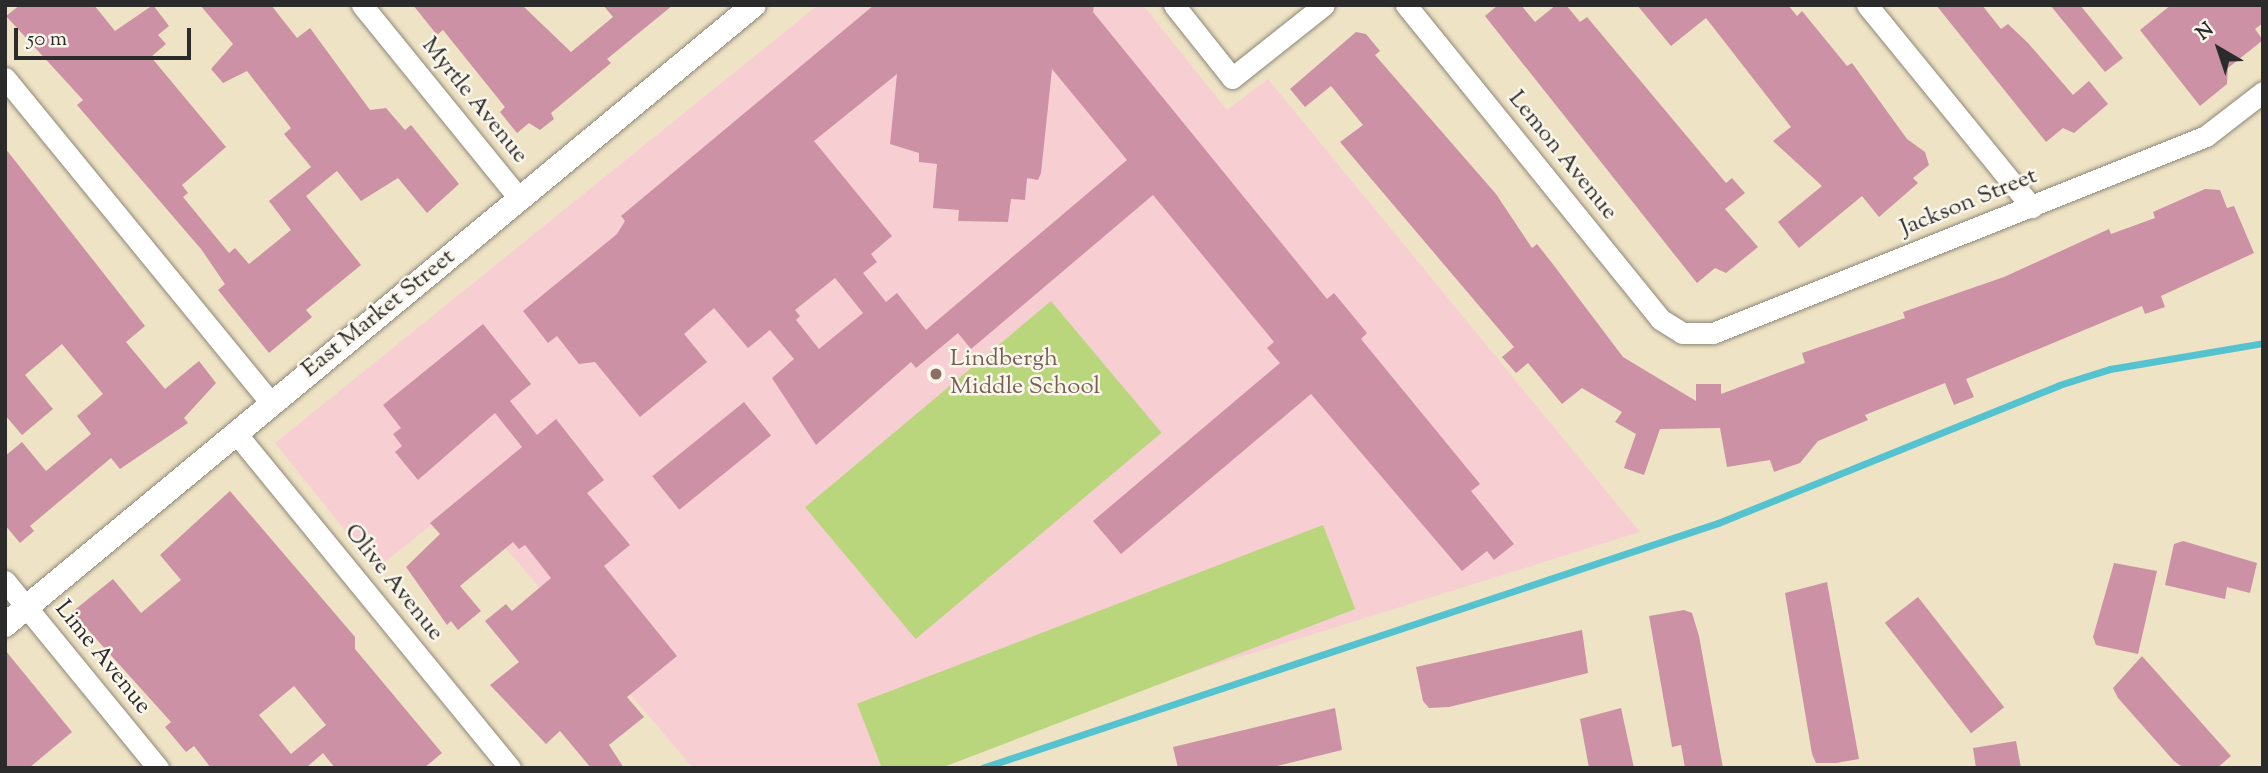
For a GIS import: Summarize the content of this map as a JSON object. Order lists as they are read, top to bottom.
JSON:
{
  "streets": {
    "street": [
      "Myrtle Avenue",
      "Lemon Avenue",
      "Jackson Street",
      "East Market Street",
      "Olive Avenue",
      "Lime Avenue"
    ]
  },
  "crossings": [
    ["Myrtle Avenue", "East Market Street"],
    ["Lemon Avenue", "Jackson Street"],
    ["East Market Street", "Olive Avenue"],
    ["East Market Street", "Lime Avenue"]
  ],
  "places": ["Lindbergh Middle School"],
  "scale_bar": "50 m",
  "north": "top left"
}
